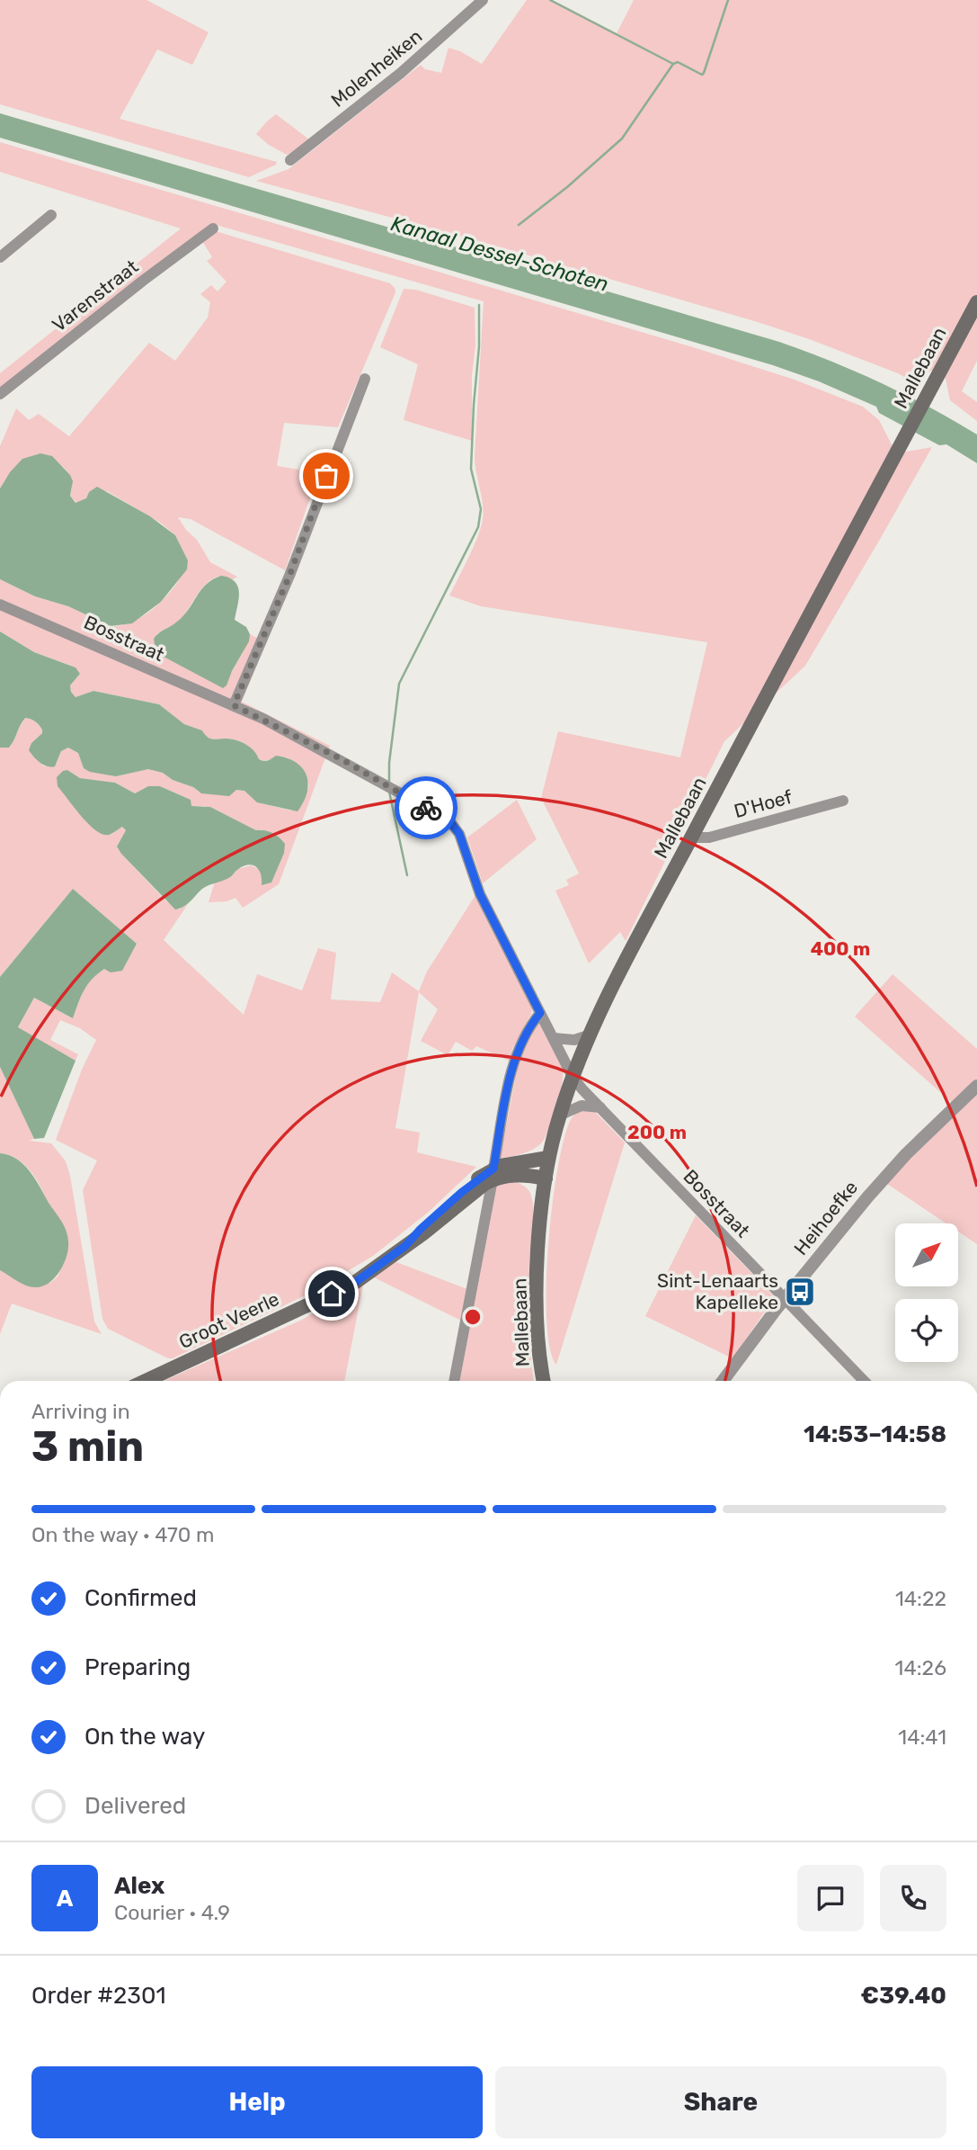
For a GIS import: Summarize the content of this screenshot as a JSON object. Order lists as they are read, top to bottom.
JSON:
{
  "streets": {
    "main road": ["Mallebaan", "Groot Veerle"],
    "street": [
      "Molenheiken",
      "Varenstraat",
      "Bosstraat",
      "D'Hoef",
      "Heihoefke"
    ]
  },
  "crossings": [
    ["Mallebaan", "Bosstraat"],
    ["Mallebaan", "D'Hoef"],
    ["Mallebaan", "Groot Veerle"],
    ["Bosstraat", "Heihoefke"]
  ],
  "water": ["Kanaal Dessel-Schoten"],
  "places": {
    "bus stop": ["Sint-Lenaarts Kapelleke"]
  },
  "north": "top right",
  "page": {
    "heading": ["3 min", "Arriving in", "14:53–14:58"],
    "panel": [
      "Alex",
      "Courier · 4.9",
      "Order #2301",
      "€39.40"
    ],
    "bar": "On the way · 470 m",
    "list": [
      ["Confirmed", "14:22"],
      ["Preparing", "14:26"],
      ["On the way", "14:41"],
      "Delivered"
    ],
    "round": "A",
    "buttons": ["Help", "Share"]
  },
  "rings": ["400 m", "200 m"]
}
